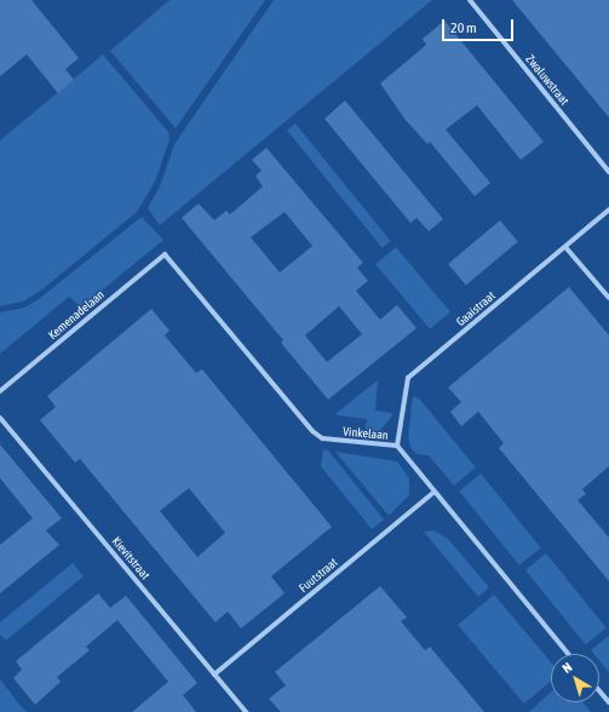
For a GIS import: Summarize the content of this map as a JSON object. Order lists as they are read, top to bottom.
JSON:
{
  "streets": {
    "street": [
      "Zwaluwstraat",
      "Gaaistraat",
      "Kemenadelaan",
      "Vinkelaan",
      "Kievitstraat",
      "Fuutstraat"
    ]
  },
  "crossings": [
    ["Gaaistraat", "Vinkelaan"],
    ["Kemenadelaan", "Vinkelaan"],
    ["Vinkelaan", "Fuutstraat"],
    ["Kievitstraat", "Fuutstraat"]
  ],
  "scale_bar": "20 m",
  "north": "top left"
}
